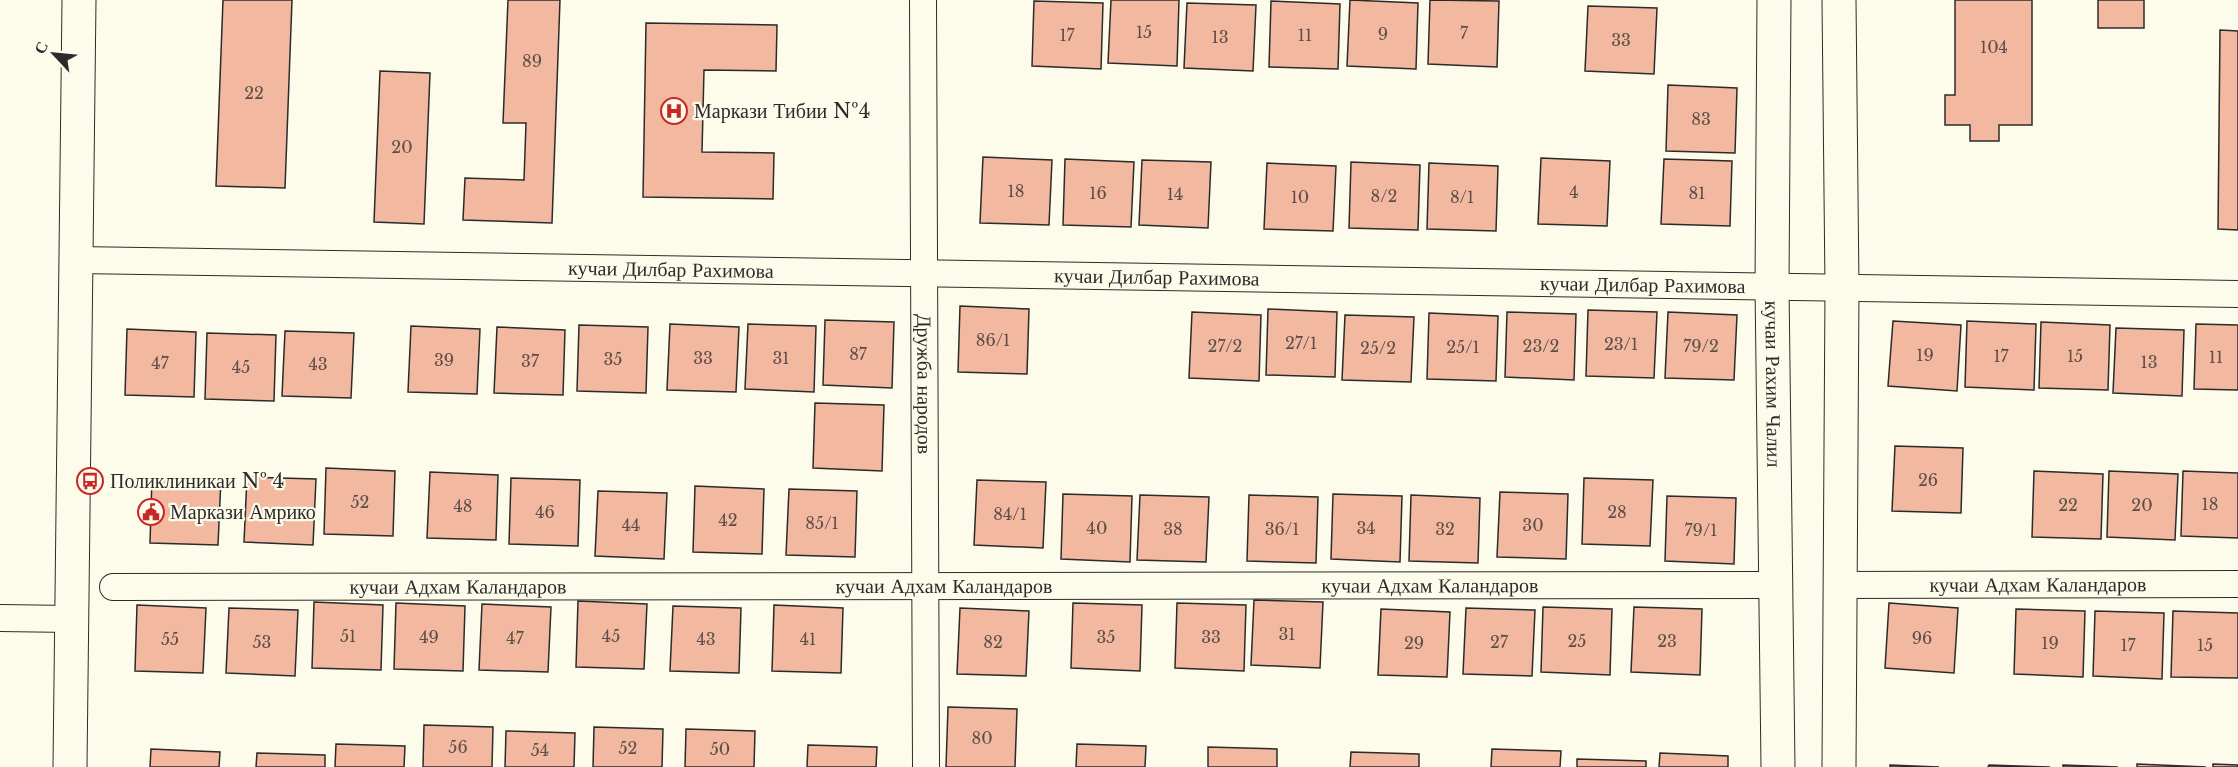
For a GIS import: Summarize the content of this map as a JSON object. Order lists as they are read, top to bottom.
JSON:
{
  "streets": {
    "main road": ["кучаи Рахим Чалил"],
    "street": ["кучаи Дилбар Рахимова", "Дружба народов", "кучаи Адхам Каландаров"]
  },
  "crossings": [
    ["кучаи Дилбар Рахимова", "Дружба народов"],
    ["кучаи Дилбар Рахимова", "кучаи Рахим Чалил"],
    ["Дружба народов", "кучаи Адхам Каландаров"],
    ["кучаи Рахим Чалил", "кучаи Адхам Каландаров"]
  ],
  "places": {
    "hospital": ["Маркази Тибии №4"],
    "bus stop": ["Поликлиникаи № 4"],
    "public building": ["Маркази Амрико"]
  },
  "house_numbers": [
    "15",
    "7",
    "9",
    "17",
    "11",
    "13",
    "33",
    "104",
    "89",
    "22",
    "83",
    "20",
    "18",
    "4",
    "16",
    "81",
    "14",
    "8/2",
    "10",
    "8/1",
    "86/1",
    "27/1",
    "23/1",
    "27/2",
    "23/2",
    "79/2",
    "25/1",
    "25/2",
    "87",
    "19",
    "17",
    "15",
    "11",
    "33",
    "31",
    "35",
    "39",
    "37",
    "13",
    "47",
    "43",
    "45",
    "26",
    "52",
    "18",
    "22",
    "20",
    "48",
    "46",
    "28",
    "84/1",
    "42",
    "85/1",
    "44",
    "30",
    "40",
    "34",
    "38",
    "36/1",
    "32",
    "79/1",
    "31",
    "51",
    "45",
    "49",
    "35",
    "33",
    "47",
    "96",
    "55",
    "43",
    "41",
    "25",
    "23",
    "53",
    "82",
    "27",
    "29",
    "19",
    "17",
    "15",
    "80",
    "56",
    "52",
    "50",
    "54"
  ],
  "north": "top left"
}
